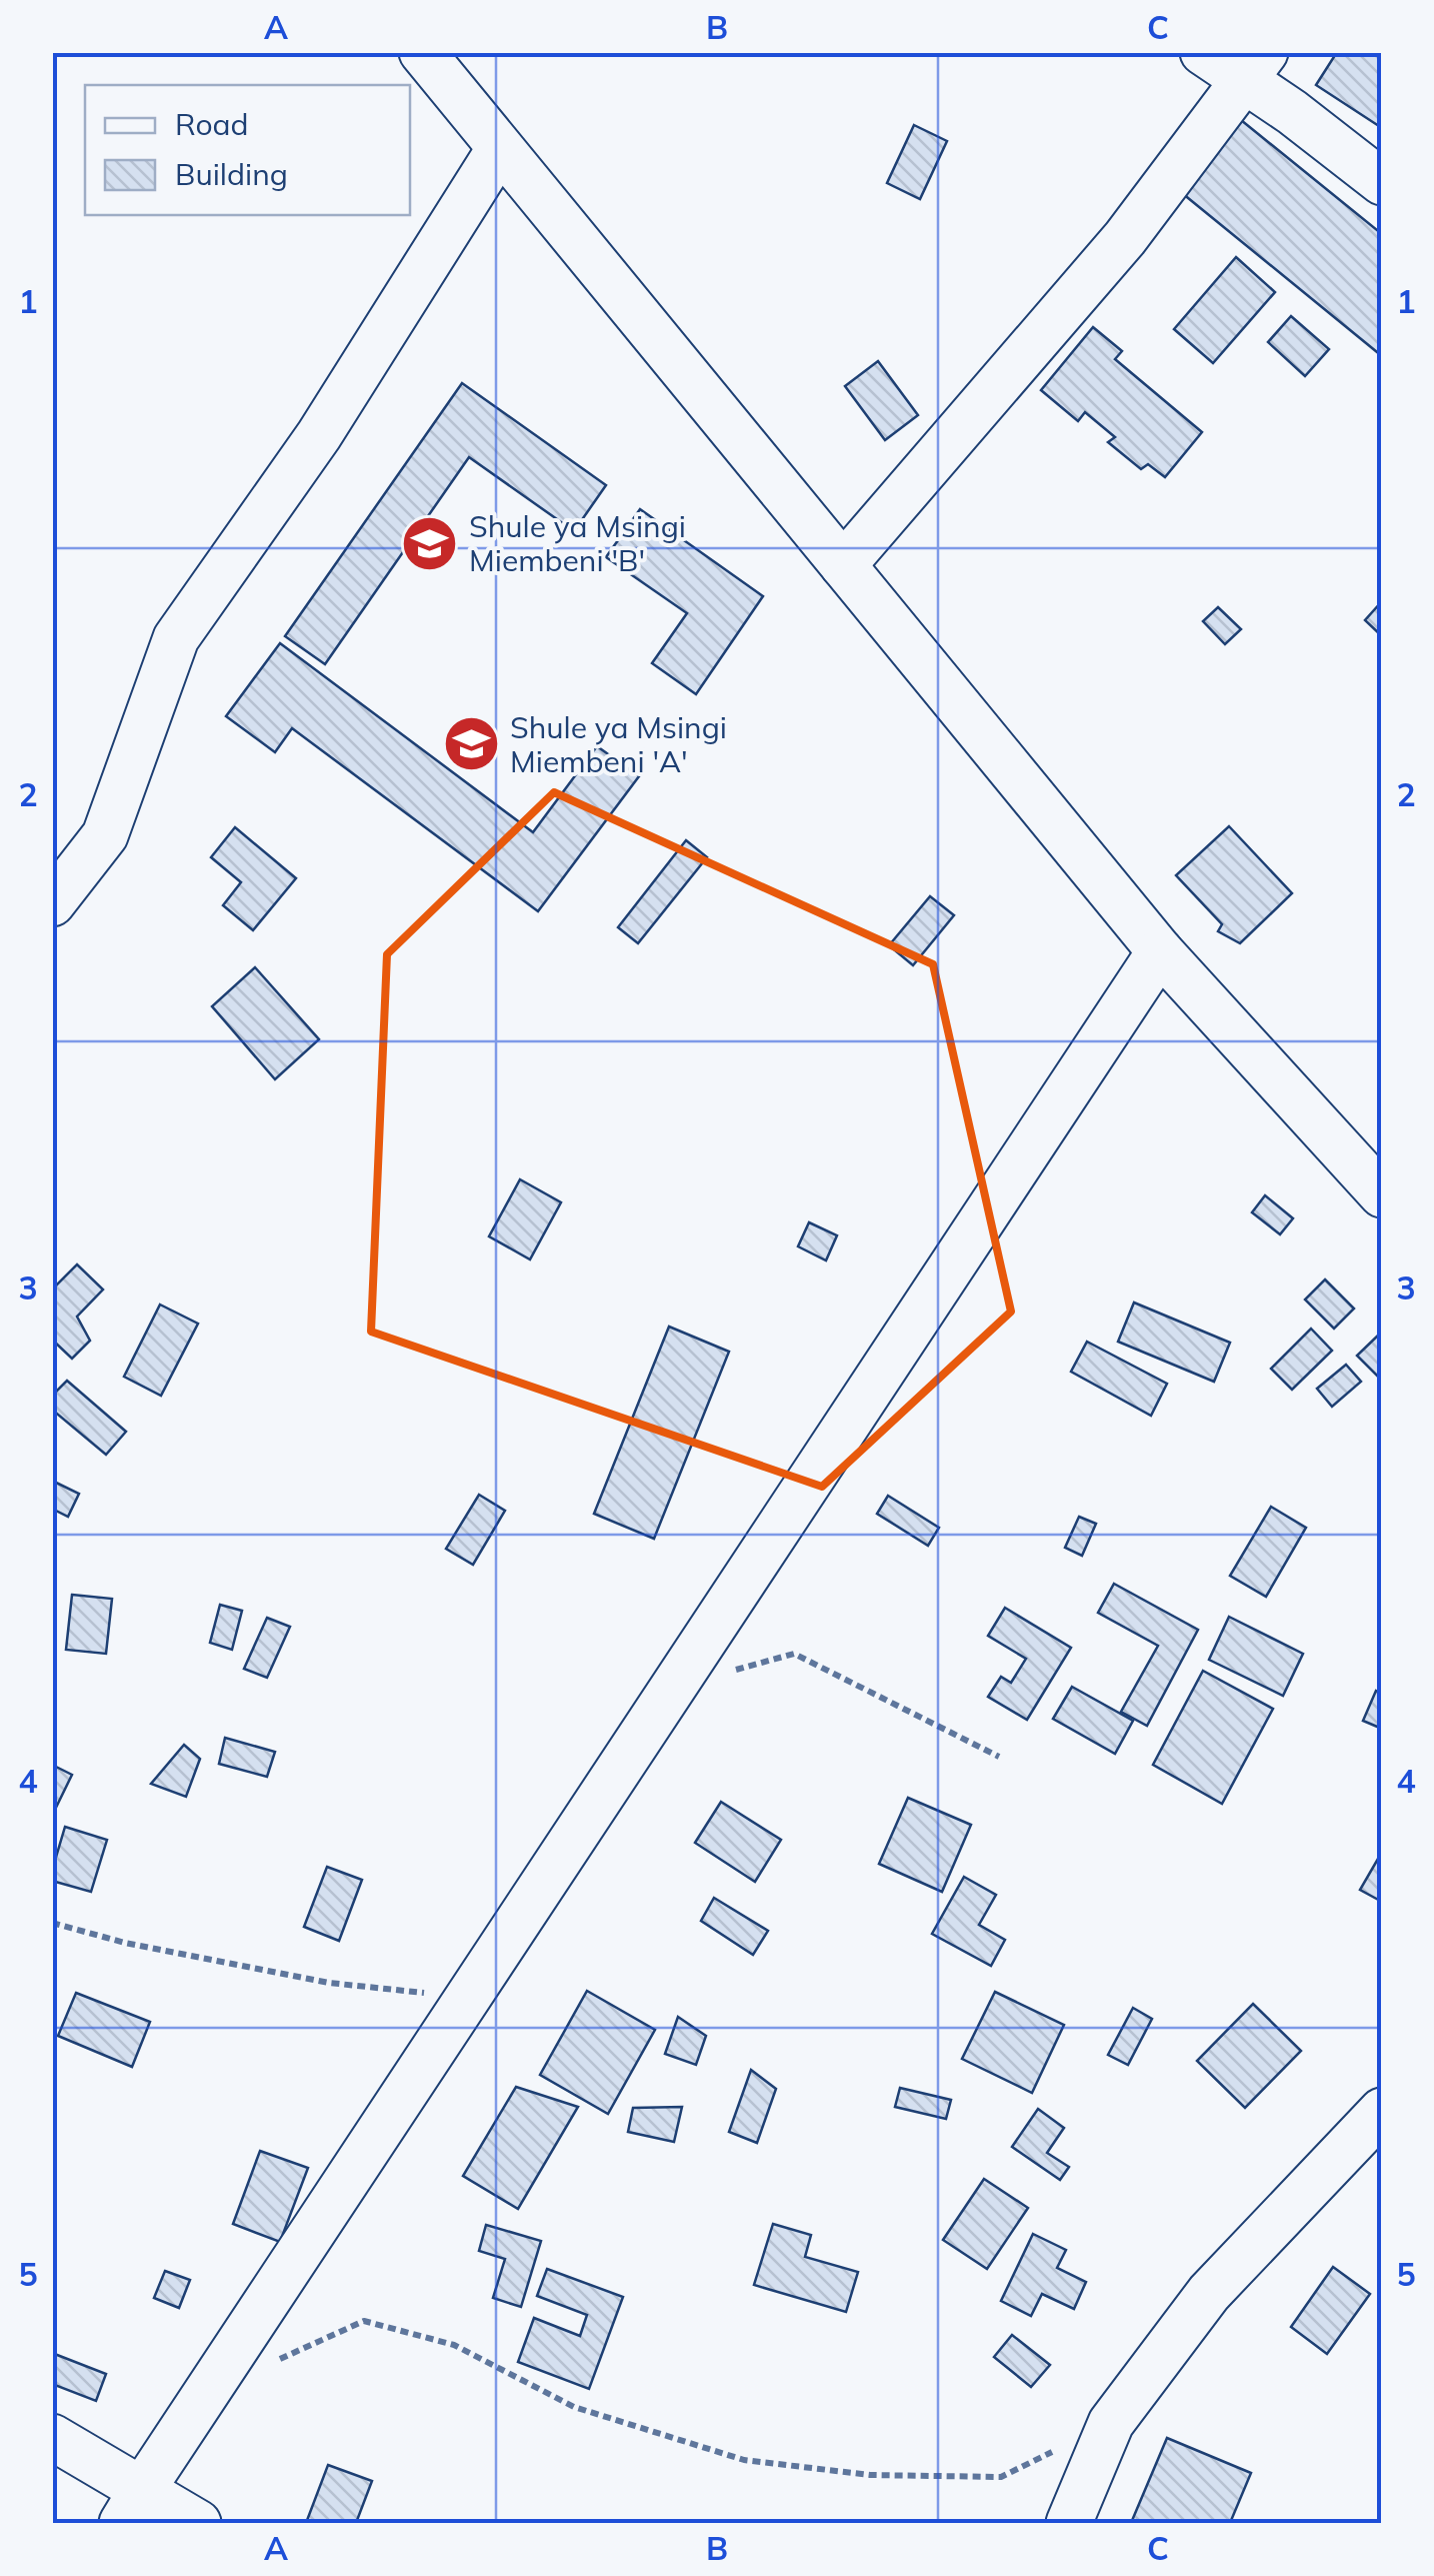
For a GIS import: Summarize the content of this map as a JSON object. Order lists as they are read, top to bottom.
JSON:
{
  "places": {
    "school or university": ["Shule ya Msingi Miembeni 'B'", "Shule ya Msingi Miembeni 'A'"]
  },
  "legend": ["Road", "Building"],
  "grid": {
    "columns": ["A", "B", "C"],
    "rows": [
      "1",
      "2",
      "3",
      "4",
      "5"
    ]
  }
}
